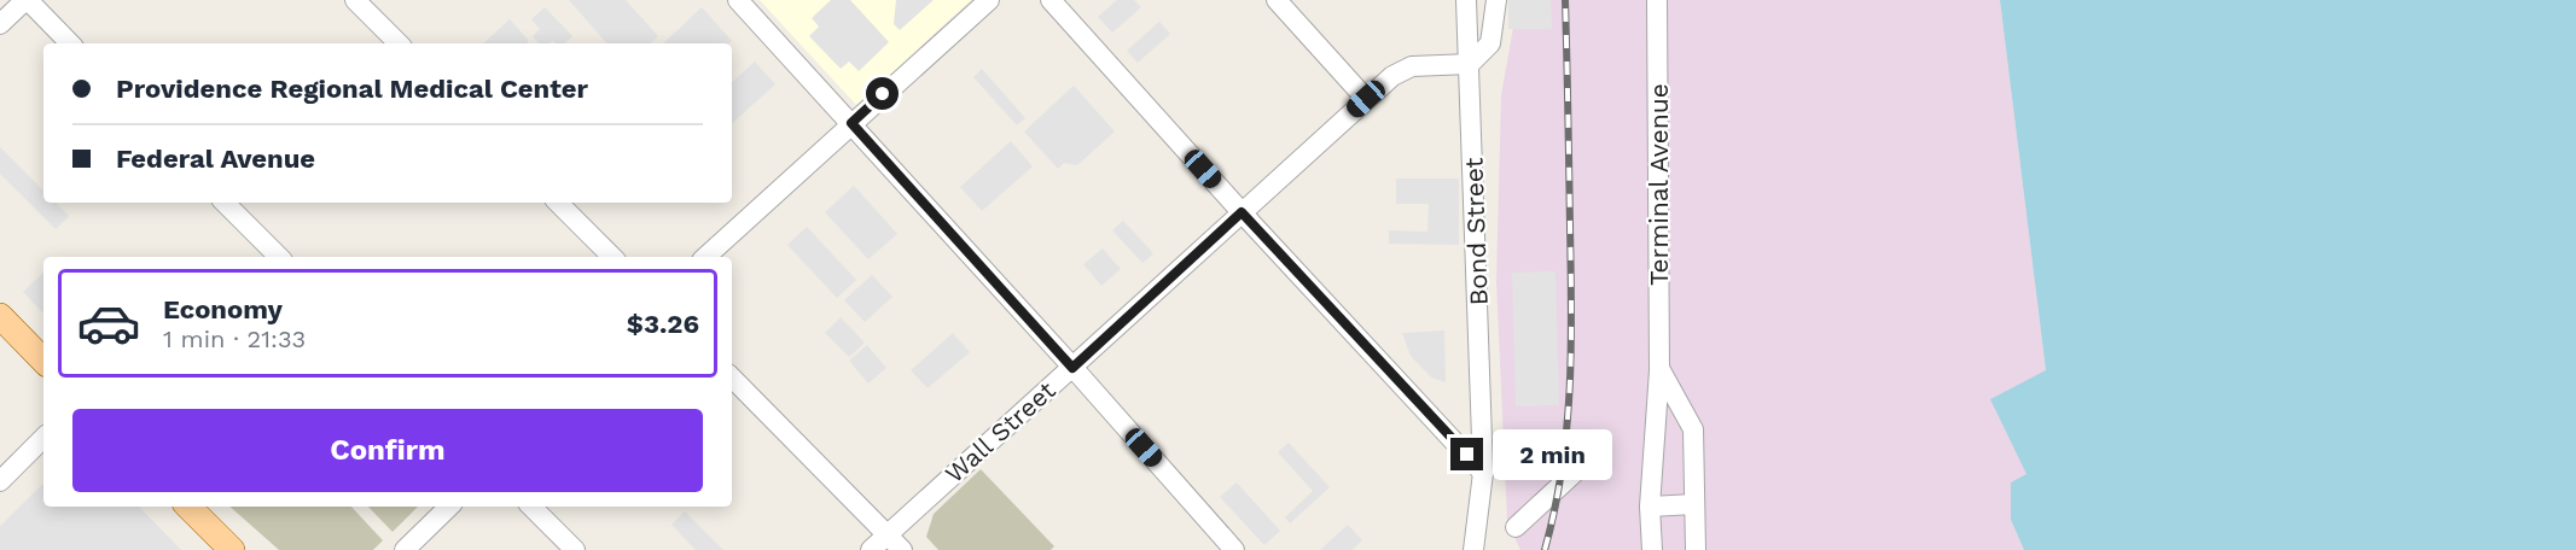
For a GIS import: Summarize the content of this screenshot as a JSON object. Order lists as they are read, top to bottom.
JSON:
{
  "streets": {
    "street": ["Terminal Avenue", "Bond Street", "Wall Street"]
  },
  "crossings": [
    ["Bond Street", "Wall Street"]
  ],
  "page": {
    "banner": ["Providence Regional Medical Center", "Federal Avenue"],
    "list": [
      {
        "name": "Economy",
        "note": "1 min · 21:33",
        "value": "$3.26"
      }
    ],
    "buttons": "Confirm",
    "bubble": "2 min"
  }
}
